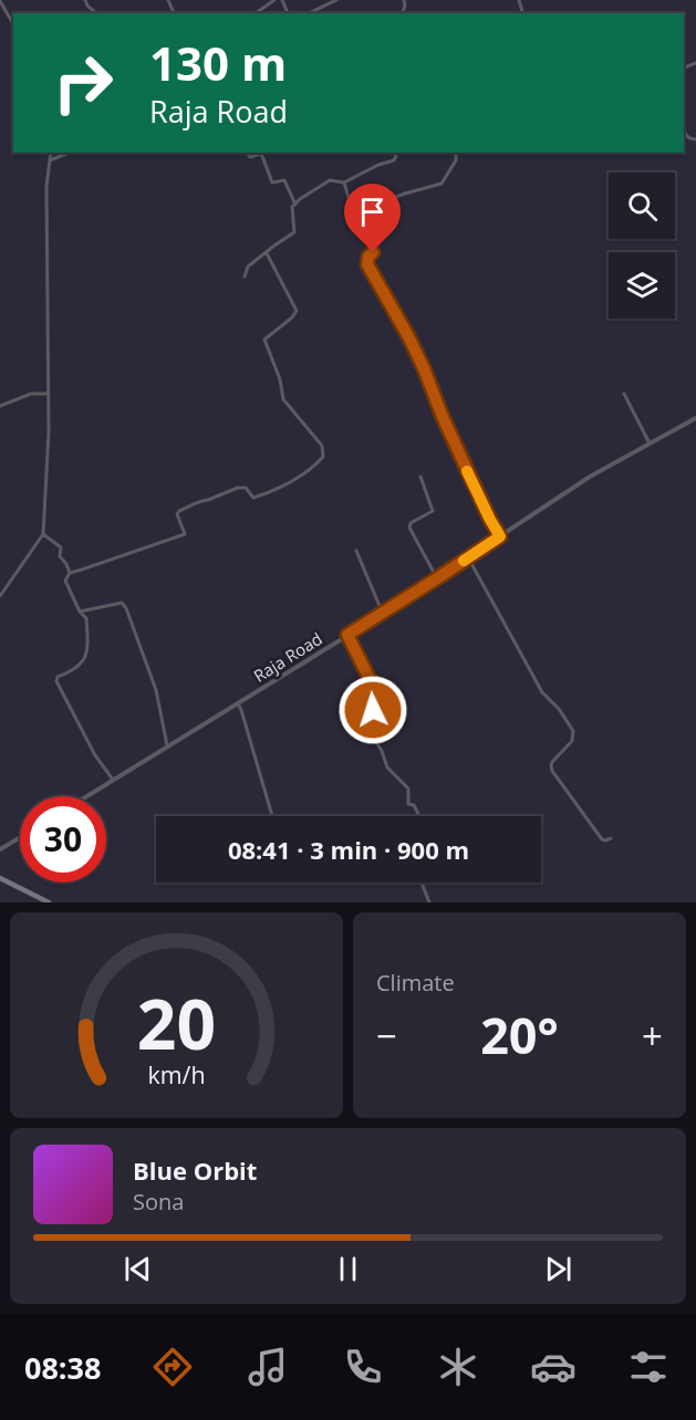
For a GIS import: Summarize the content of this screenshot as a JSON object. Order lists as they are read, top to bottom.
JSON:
{
  "streets": {
    "street": ["Raja Road"]
  },
  "page": {
    "turn": ["130 m", "Raja Road"],
    "limit": "30",
    "trip": "08:41 · 3 min · 900 m",
    "tile": "Climate",
    "heat": ["−", "20°", "+"],
    "song": ["Blue Orbit", "Sona"],
    "tabs": "08:38",
    "gauge": ["20", "km/h"]
  }
}
